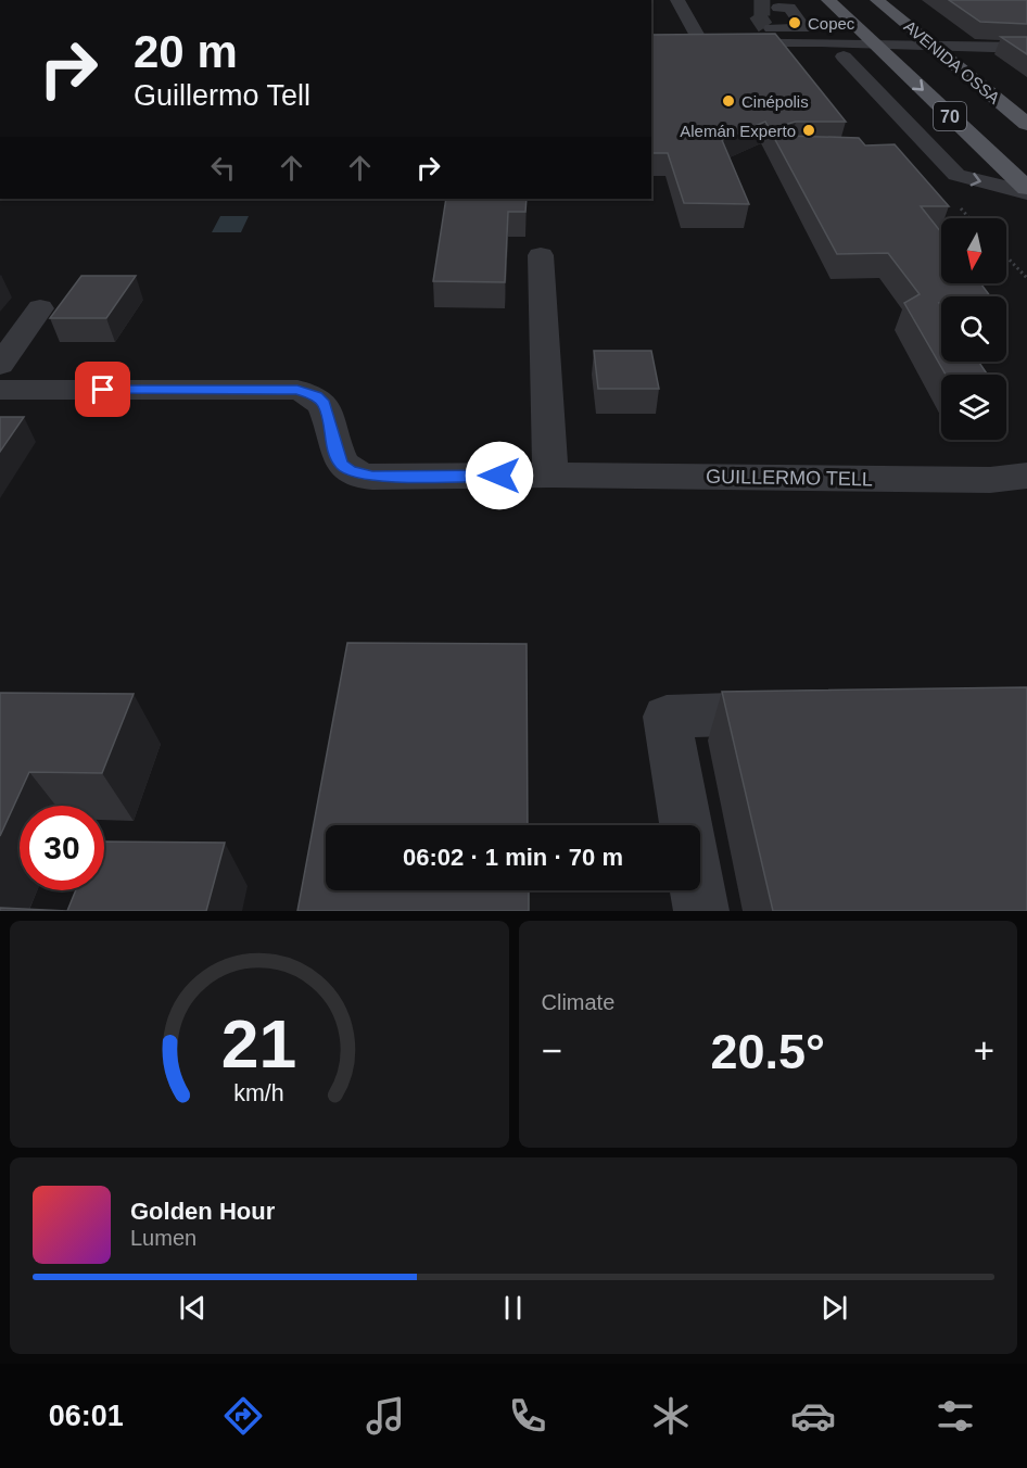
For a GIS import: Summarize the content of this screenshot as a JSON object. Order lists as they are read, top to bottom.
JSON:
{
  "streets": {
    "main road": ["AVENIDA OSSA", "70"],
    "street": ["GUILLERMO TELL"]
  },
  "places": ["Copec", "Cinépolis", "Alemán Experto"],
  "north": "bottom",
  "page": {
    "turn": ["20 m", "Guillermo Tell"],
    "limit": "30",
    "trip": "06:02 · 1 min · 70 m",
    "tile": "Climate",
    "heat": ["−", "20.5°", "+"],
    "song": ["Golden Hour", "Lumen"],
    "tabs": "06:01",
    "gauge": ["21", "km/h"]
  }
}
